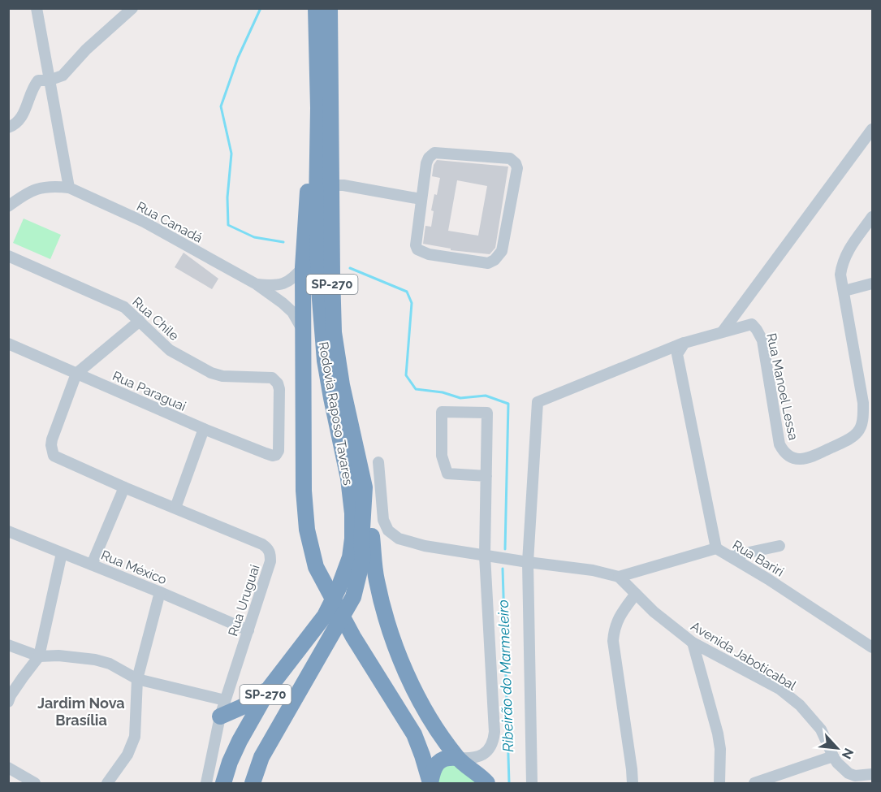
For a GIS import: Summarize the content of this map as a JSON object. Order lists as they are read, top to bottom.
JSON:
{
  "streets": {
    "highway": ["SP-270", "Rodovia Raposo Tavares"],
    "street": [
      "Rua Canadá",
      "Rua Chile",
      "Rua Manoel Lessa",
      "Rua Paraguai",
      "Rua Bariri",
      "Rua México",
      "Rua Uruguai",
      "Avenida Jaboticabal"
    ]
  },
  "crossings": [
    ["Rua Chile", "Rua Paraguai"],
    ["Rua Paraguai", "Rua Uruguai"],
    ["Rua Bariri", "Avenida Jaboticabal"],
    ["Rua México", "Rua Uruguai"]
  ],
  "districts": ["Jardim Nova Brasília"],
  "water": ["Ribeirão do Marmeleiro"],
  "north": "bottom right"
}
